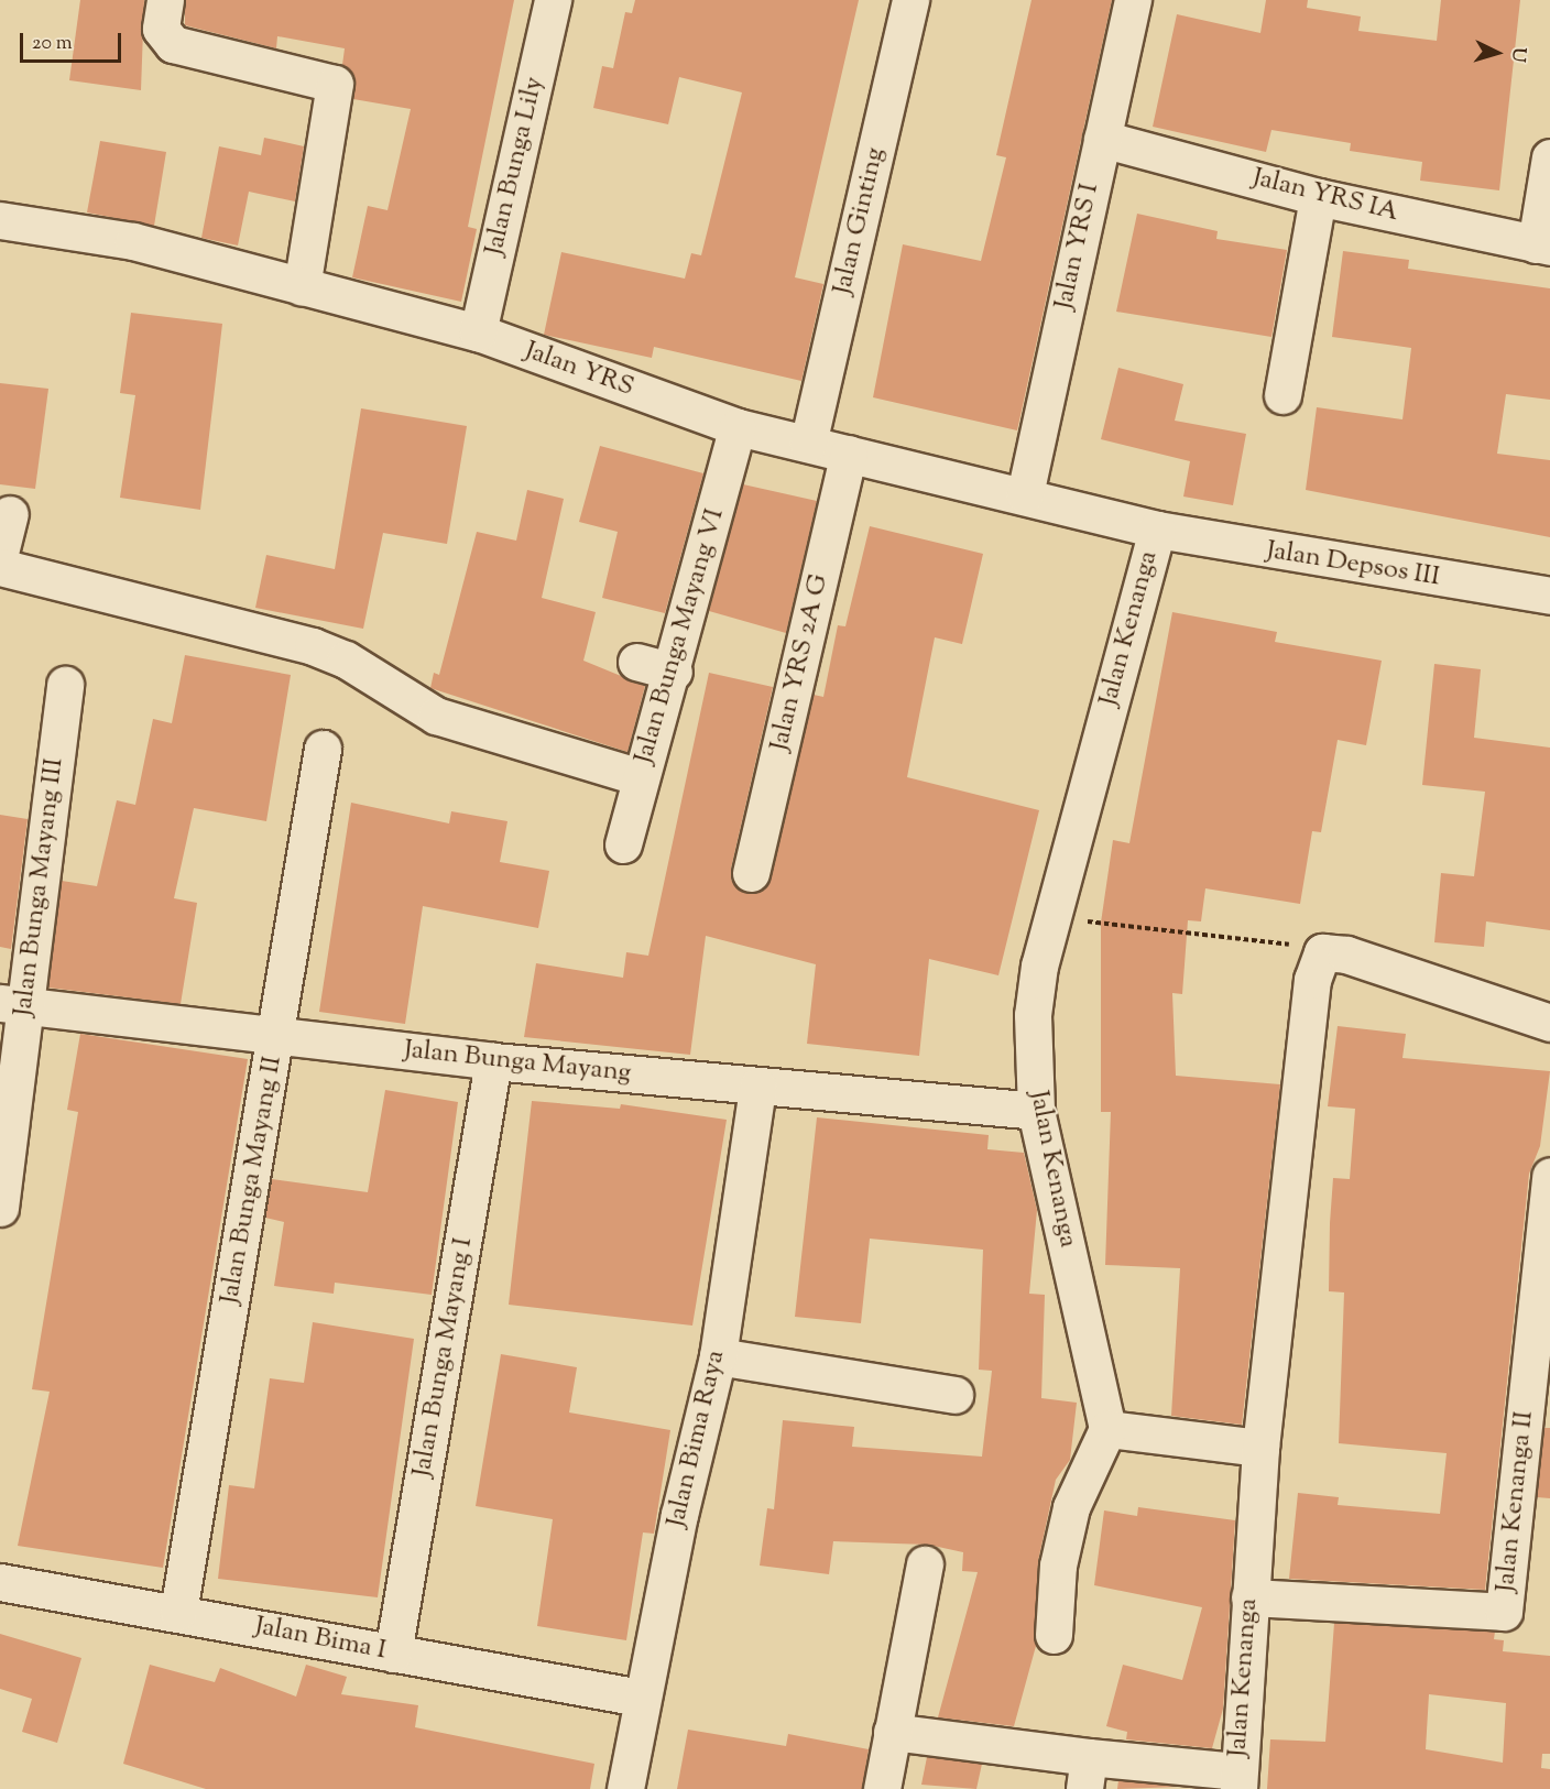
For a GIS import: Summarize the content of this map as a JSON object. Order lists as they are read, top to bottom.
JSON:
{
  "streets": {
    "street": [
      "Jalan Bunga Lily",
      "Jalan YRS IA",
      "Jalan Ginting",
      "Jalan YRS I",
      "Jalan YRS",
      "Jalan Depsos III",
      "Jalan Kenanga",
      "Jalan Bunga Mayang VI",
      "Jalan YRS 2A G",
      "Jalan Bunga Mayang III",
      "Jalan Bunga Mayang",
      "Jalan Bunga Mayang II",
      "Jalan Bunga Mayang I",
      "Jalan Bima Raya",
      "Jalan Kenanga II",
      "Jalan Bima I"
    ]
  },
  "crossings": [
    ["Jalan Bunga Lily", "Jalan YRS"],
    ["Jalan YRS IA", "Jalan YRS I"],
    ["Jalan Ginting", "Jalan YRS"],
    ["Jalan YRS I", "Jalan YRS"],
    ["Jalan YRS", "Jalan Depsos III"],
    ["Jalan YRS", "Jalan Kenanga"],
    ["Jalan YRS", "Jalan Bunga Mayang VI"],
    ["Jalan YRS", "Jalan YRS 2A G"],
    ["Jalan Depsos III", "Jalan Kenanga"],
    ["Jalan Kenanga", "Jalan Bunga Mayang"],
    ["Jalan Kenanga", "Jalan Kenanga II"],
    ["Jalan Bunga Mayang III", "Jalan Bunga Mayang"],
    ["Jalan Bunga Mayang", "Jalan Bunga Mayang II"],
    ["Jalan Bunga Mayang", "Jalan Bunga Mayang I"],
    ["Jalan Bunga Mayang", "Jalan Bima Raya"],
    ["Jalan Bunga Mayang II", "Jalan Bima I"],
    ["Jalan Bunga Mayang I", "Jalan Bima I"],
    ["Jalan Bima Raya", "Jalan Bima I"]
  ],
  "scale_bar": "20 m",
  "north": "right"
}
